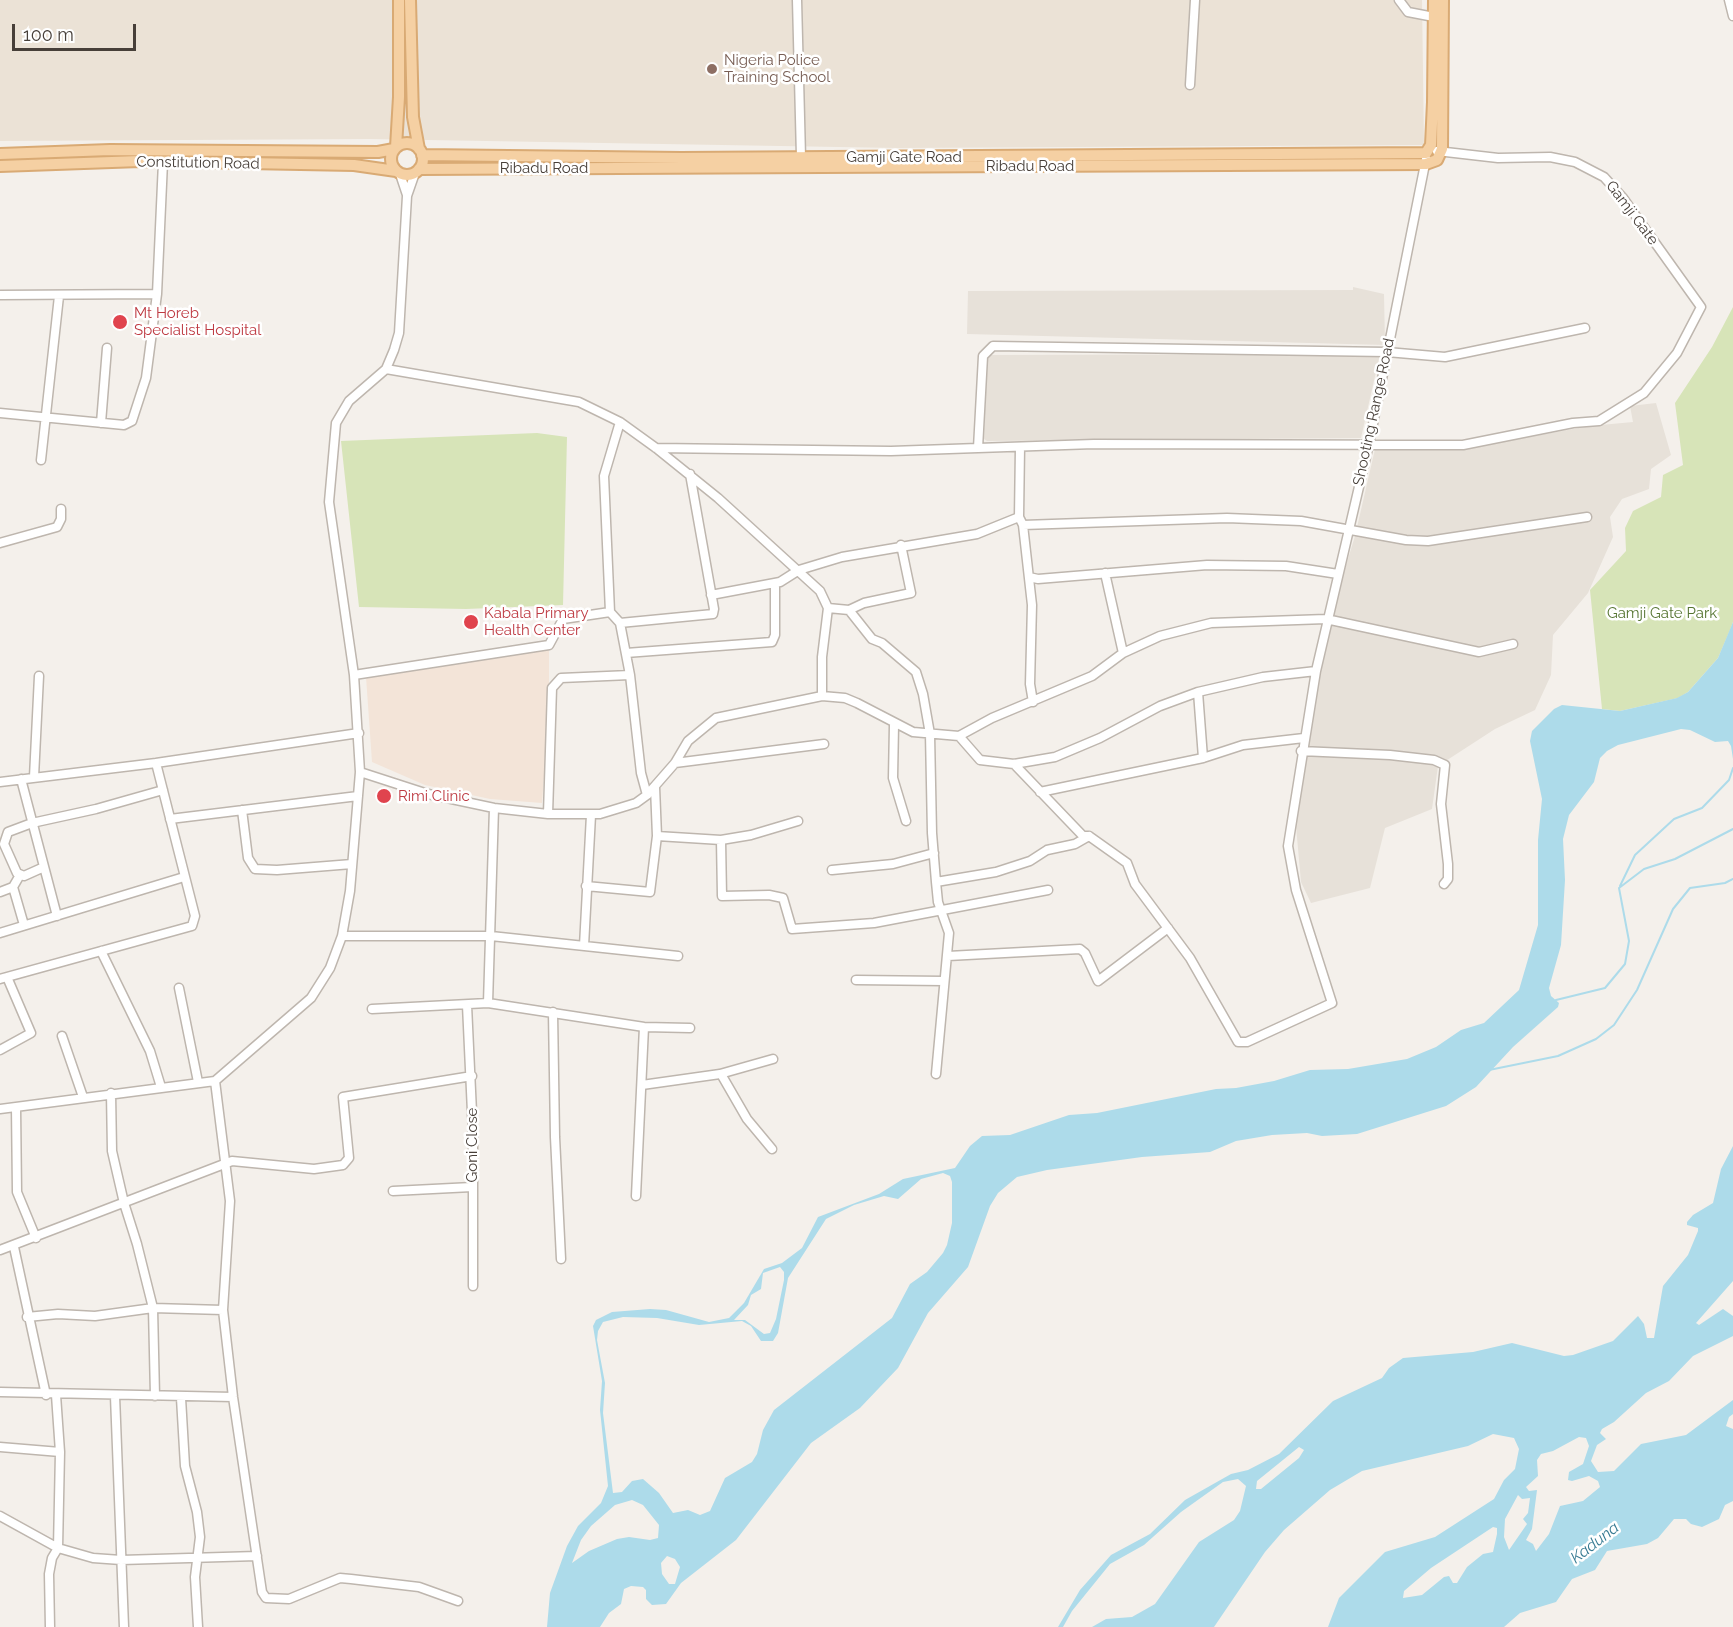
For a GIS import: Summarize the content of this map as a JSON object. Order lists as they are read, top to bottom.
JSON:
{
  "streets": {
    "main road": ["Gamji Gate Road", "Constitution Road", "Ribadu Road"],
    "street": ["Gamji Gate", "Shooting Range Road", "Goni Close"]
  },
  "crossings": [
    ["Gamji Gate Road", "Constitution Road"],
    ["Gamji Gate Road", "Ribadu Road"],
    ["Gamji Gate Road", "Shooting Range Road"],
    ["Constitution Road", "Ribadu Road"],
    ["Gamji Gate", "Shooting Range Road"]
  ],
  "water": ["Kaduna"],
  "parks": ["Gamji Gate Park"],
  "places": [
    "Nigeria Police Training School",
    "Mt Horeb Specialist Hospital",
    "Kabala Primary Health Center",
    "Rimi Clinic"
  ],
  "scale_bar": "100 m"
}
